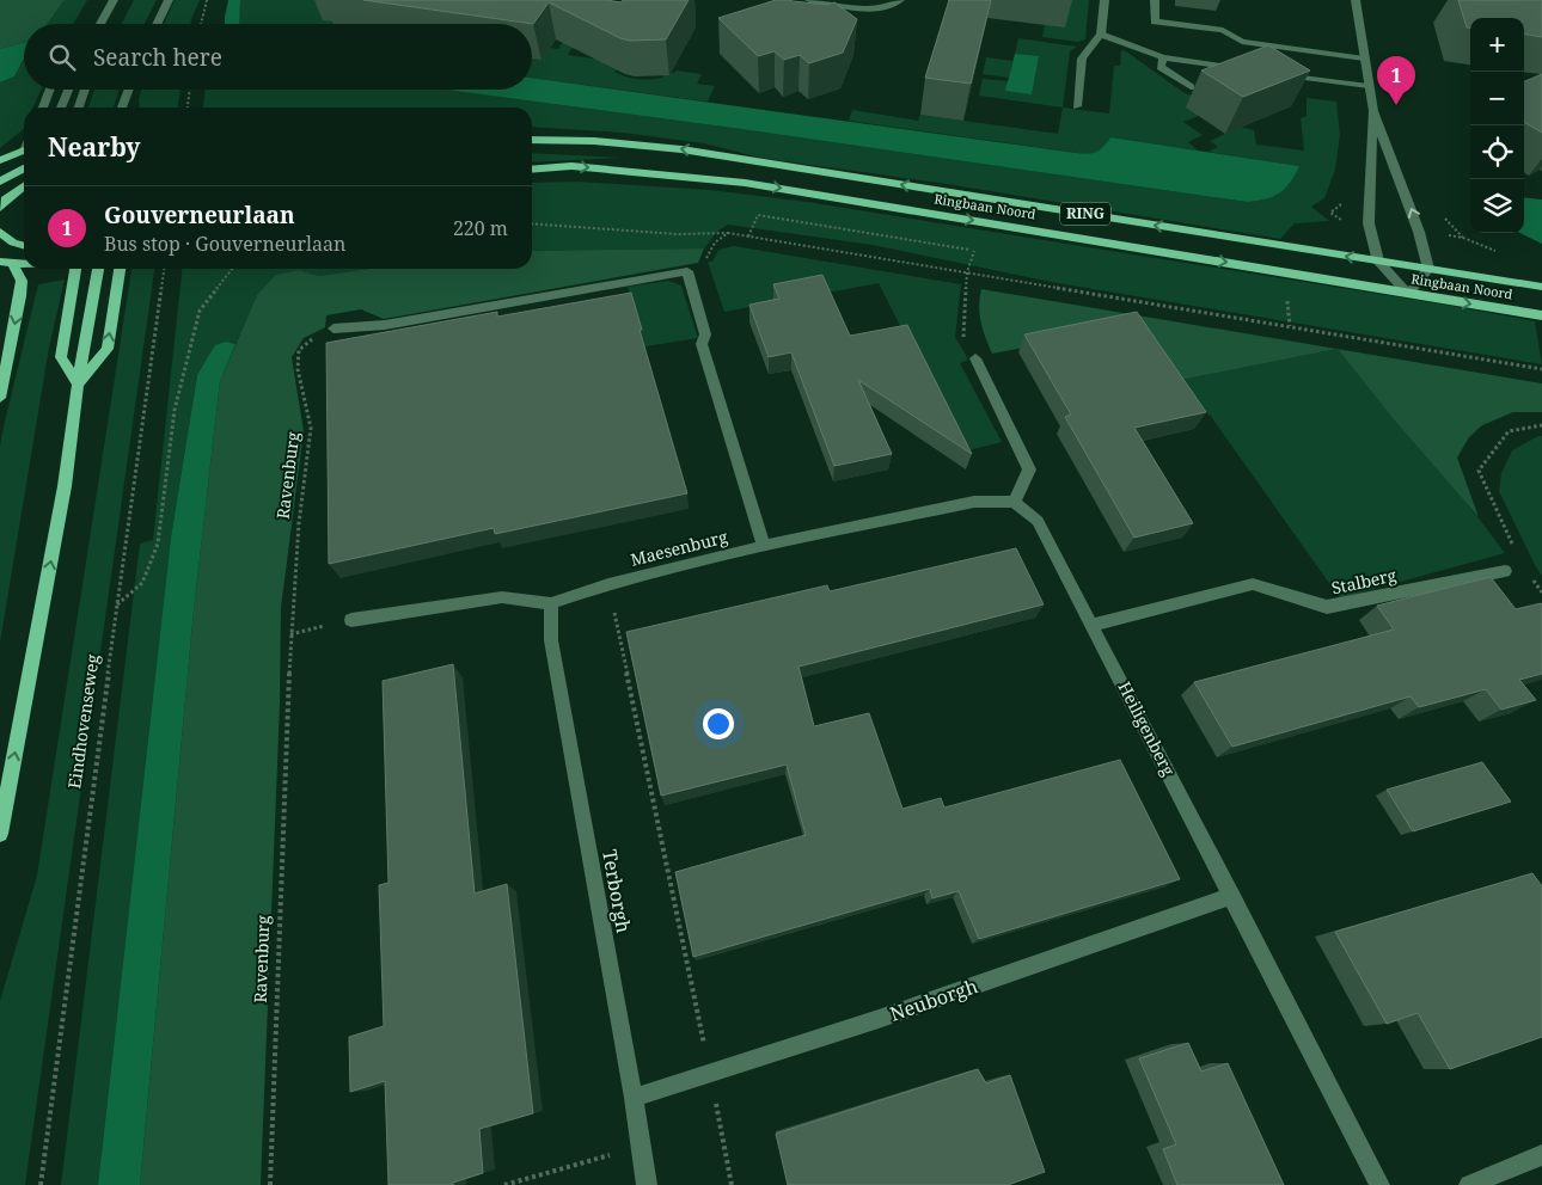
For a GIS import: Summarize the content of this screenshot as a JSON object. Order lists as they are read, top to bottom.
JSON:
{
  "streets": {
    "main road": ["Ringbaan Noord", "RING"],
    "street": [
      "Maesenburg",
      "Stalberg",
      "Heiligenberg",
      "Terborgh",
      "Neuborgh"
    ],
    "path": ["Ravenburg", "Eindhovenseweg"]
  },
  "crossings": [
    ["Maesenburg", "Heiligenberg"],
    ["Maesenburg", "Terborgh"],
    ["Stalberg", "Heiligenberg"],
    ["Heiligenberg", "Neuborgh"],
    ["Terborgh", "Neuborgh"]
  ],
  "page": {
    "map_buttons": ["+", "−"],
    "search": "Search here",
    "pins": "1",
    "heading": "Nearby",
    "list": [
      {
        "mark": "1",
        "name": "Gouverneurlaan",
        "note": "Bus stop · Gouverneurlaan",
        "value": "220 m"
      }
    ]
  }
}
